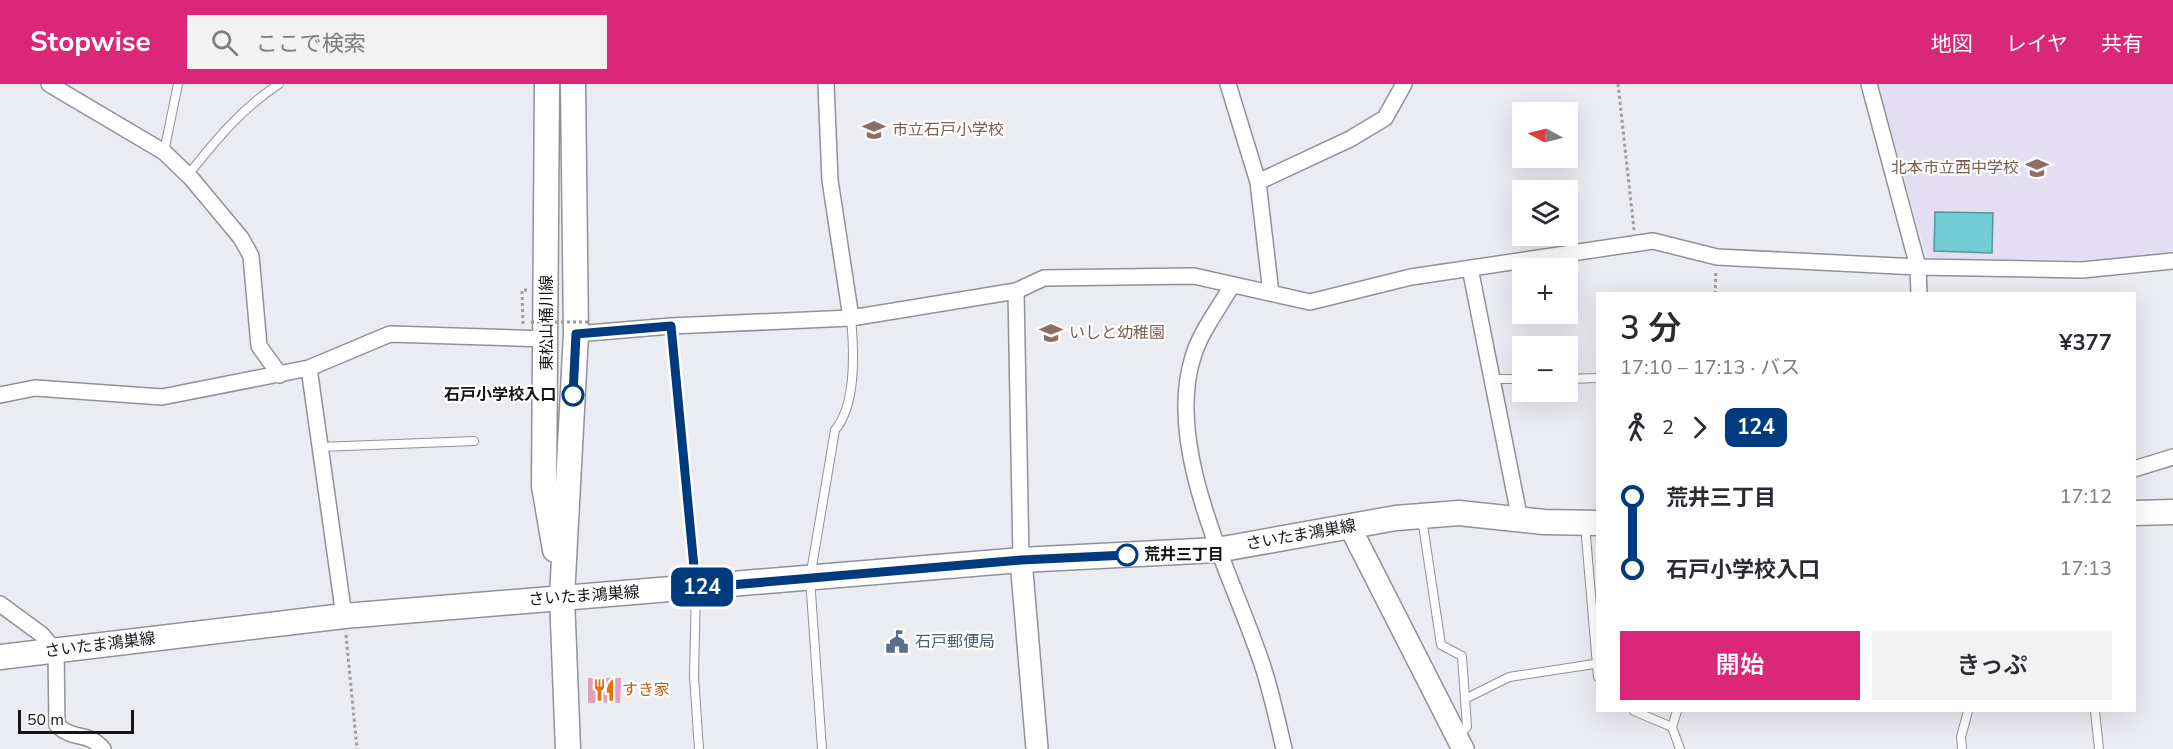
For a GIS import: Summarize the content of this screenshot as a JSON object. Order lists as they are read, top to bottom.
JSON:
{
  "streets": {
    "main road": ["東松山桶川線", "さいたま鴻巣線"]
  },
  "crossings": [
    ["東松山桶川線", "さいたま鴻巣線"]
  ],
  "places": {
    "school or university": ["市立石戸小学校", "北本市立西中学校", "いしと幼稚園"],
    "other": ["石戸小学校入口", "荒井三丁目"],
    "public building": ["石戸郵便局"],
    "restaurant": ["すき家"]
  },
  "lines": ["bus line 124"],
  "scale_bar": "50 m",
  "north": "left",
  "page": {
    "header": "Stopwise",
    "search": "ここで検索",
    "nav": ["地図", "レイヤ", "共有"],
    "on_map": "124",
    "map_buttons": ["+", "−"],
    "heading": ["3 分", "17:10 – 17:13 · バス", "¥377"],
    "legs": ["2", "124"],
    "list": [
      {
        "name": "荒井三丁目",
        "value": "17:12"
      },
      {
        "name": "石戸小学校入口",
        "value": "17:13"
      }
    ],
    "buttons": ["開始", "きっぷ"],
    "scale": "50 m"
  }
}
